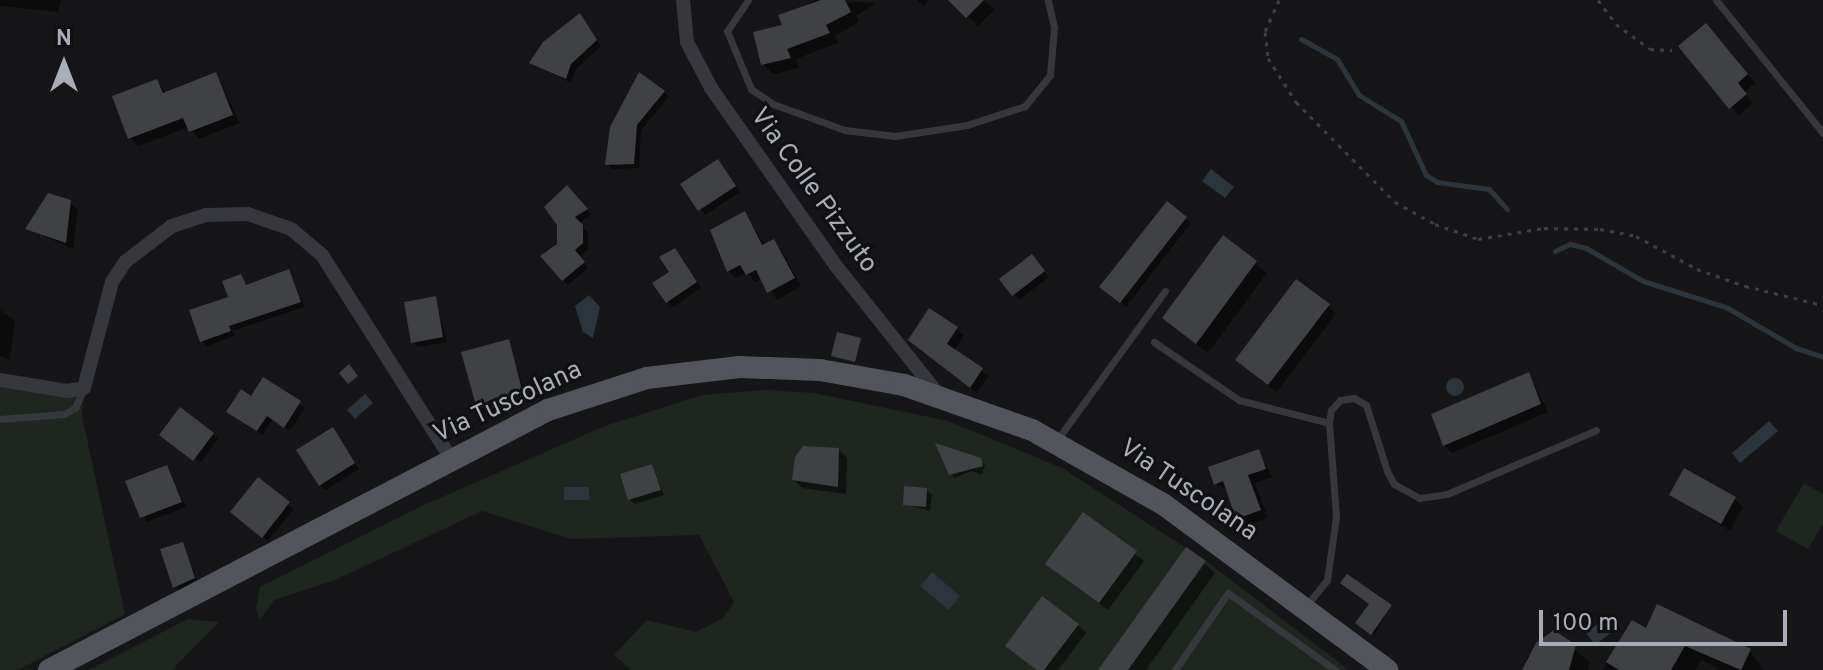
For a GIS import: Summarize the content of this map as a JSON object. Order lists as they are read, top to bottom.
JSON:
{
  "streets": {
    "main road": ["Via Tuscolana"],
    "street": ["Via Colle Pizzuto"]
  },
  "crossings": [
    ["Via Colle Pizzuto", "Via Tuscolana"]
  ],
  "scale_bar": "100 m",
  "north": "top"
}
